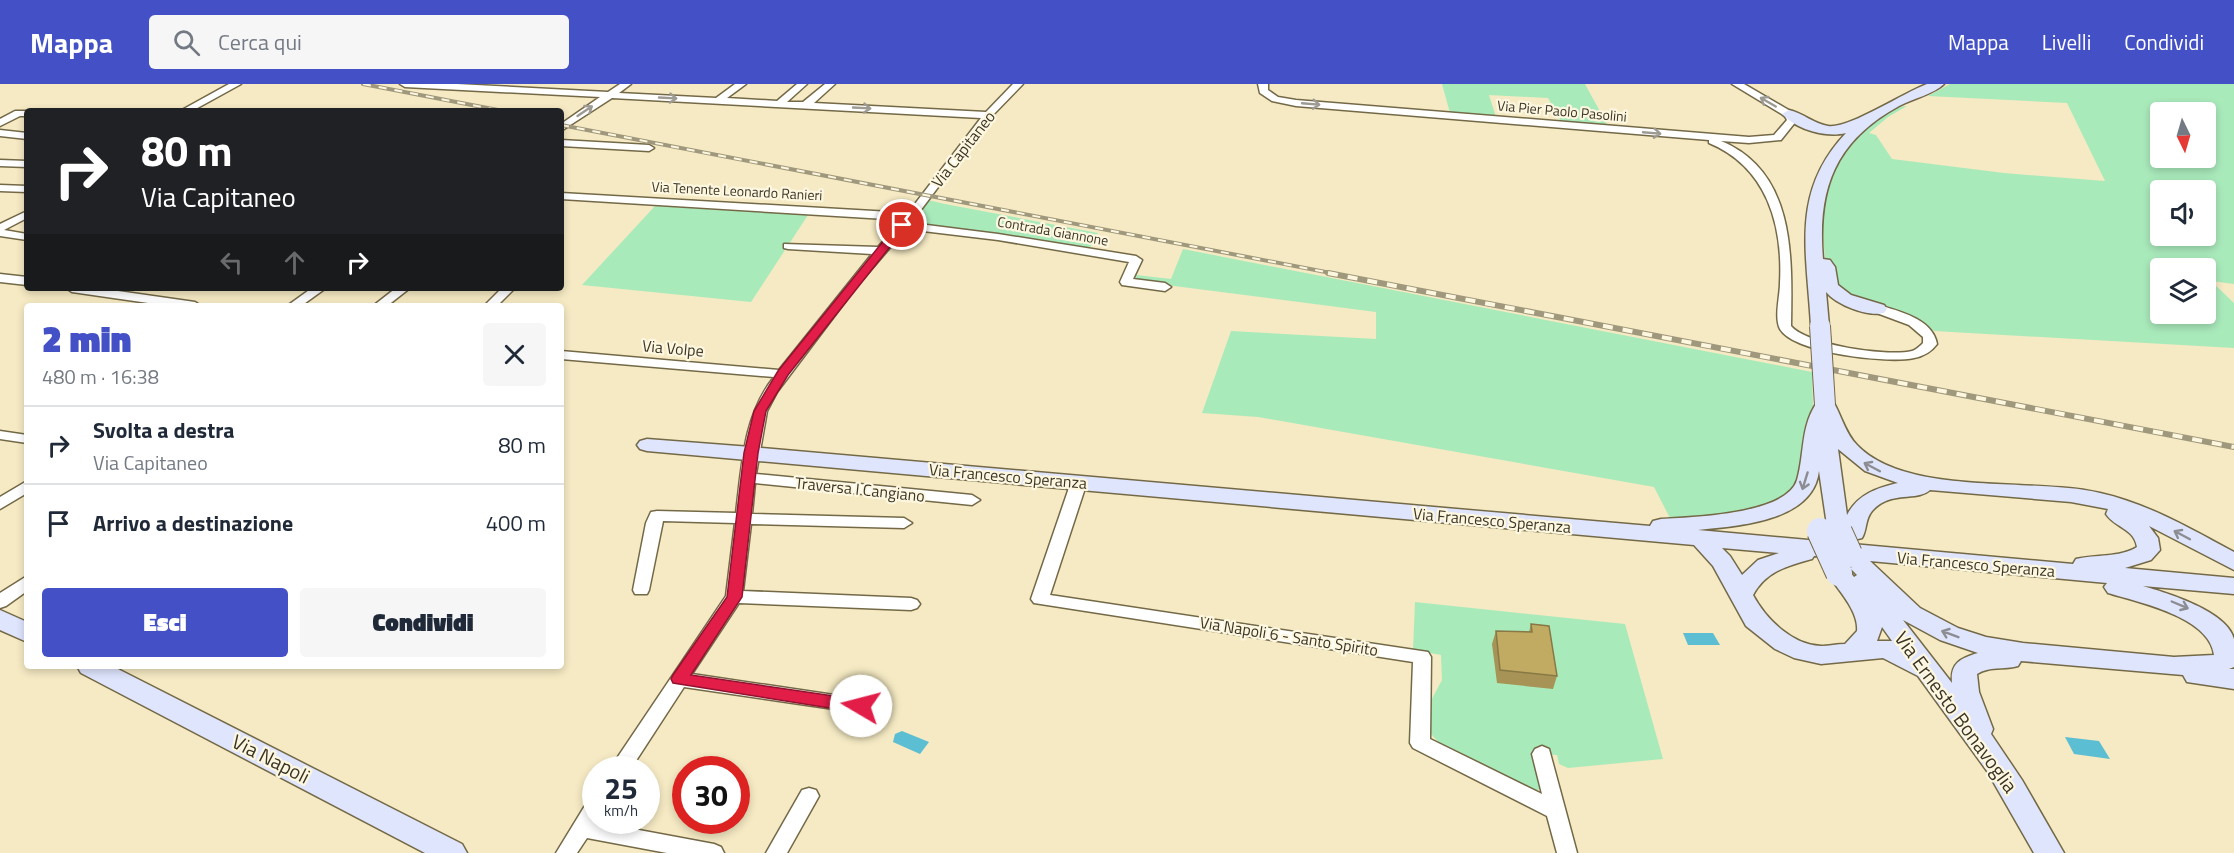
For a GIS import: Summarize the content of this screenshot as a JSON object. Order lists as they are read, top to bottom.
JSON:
{
  "streets": {
    "main road": ["Via Francesco Speranza", "Via Ernesto Bonavoglia", "Via Napoli"],
    "street": [
      "Via Pier Paolo Pasolini",
      "Via Capitaneo",
      "Via Tenente Leonardo Ranieri",
      "Contrada Giannone",
      "Via Volpe",
      "Traversa I Cangiano",
      "Via Napoli 6 - Santo Spirito"
    ]
  },
  "crossings": [
    ["Via Capitaneo", "Via Tenente Leonardo Ranieri"],
    ["Via Capitaneo", "Contrada Giannone"],
    ["Via Capitaneo", "Via Volpe"],
    ["Via Capitaneo", "Via Francesco Speranza"],
    ["Via Capitaneo", "Traversa I Cangiano"],
    ["Via Tenente Leonardo Ranieri", "Contrada Giannone"],
    ["Via Francesco Speranza", "Via Napoli 6 - Santo Spirito"],
    ["Via Francesco Speranza", "Via Ernesto Bonavoglia"]
  ],
  "one_way": ["Via Pier Paolo Pasolini"],
  "north": "bottom",
  "page": {
    "header": "Mappa",
    "search": "Cerca qui",
    "nav": ["Mappa", "Livelli", "Condividi"],
    "turn": ["80 m", "Via Capitaneo"],
    "heading": ["2 min", "480 m · 16:38"],
    "list": [
      {
        "name": "Svolta a destra",
        "note": "Via Capitaneo",
        "value": "80 m"
      },
      {
        "name": "Arrivo a destinazione",
        "value": "400 m"
      }
    ],
    "buttons": ["Esci", "Condividi"],
    "speed": "25 km/h",
    "limit": "30"
  }
}
